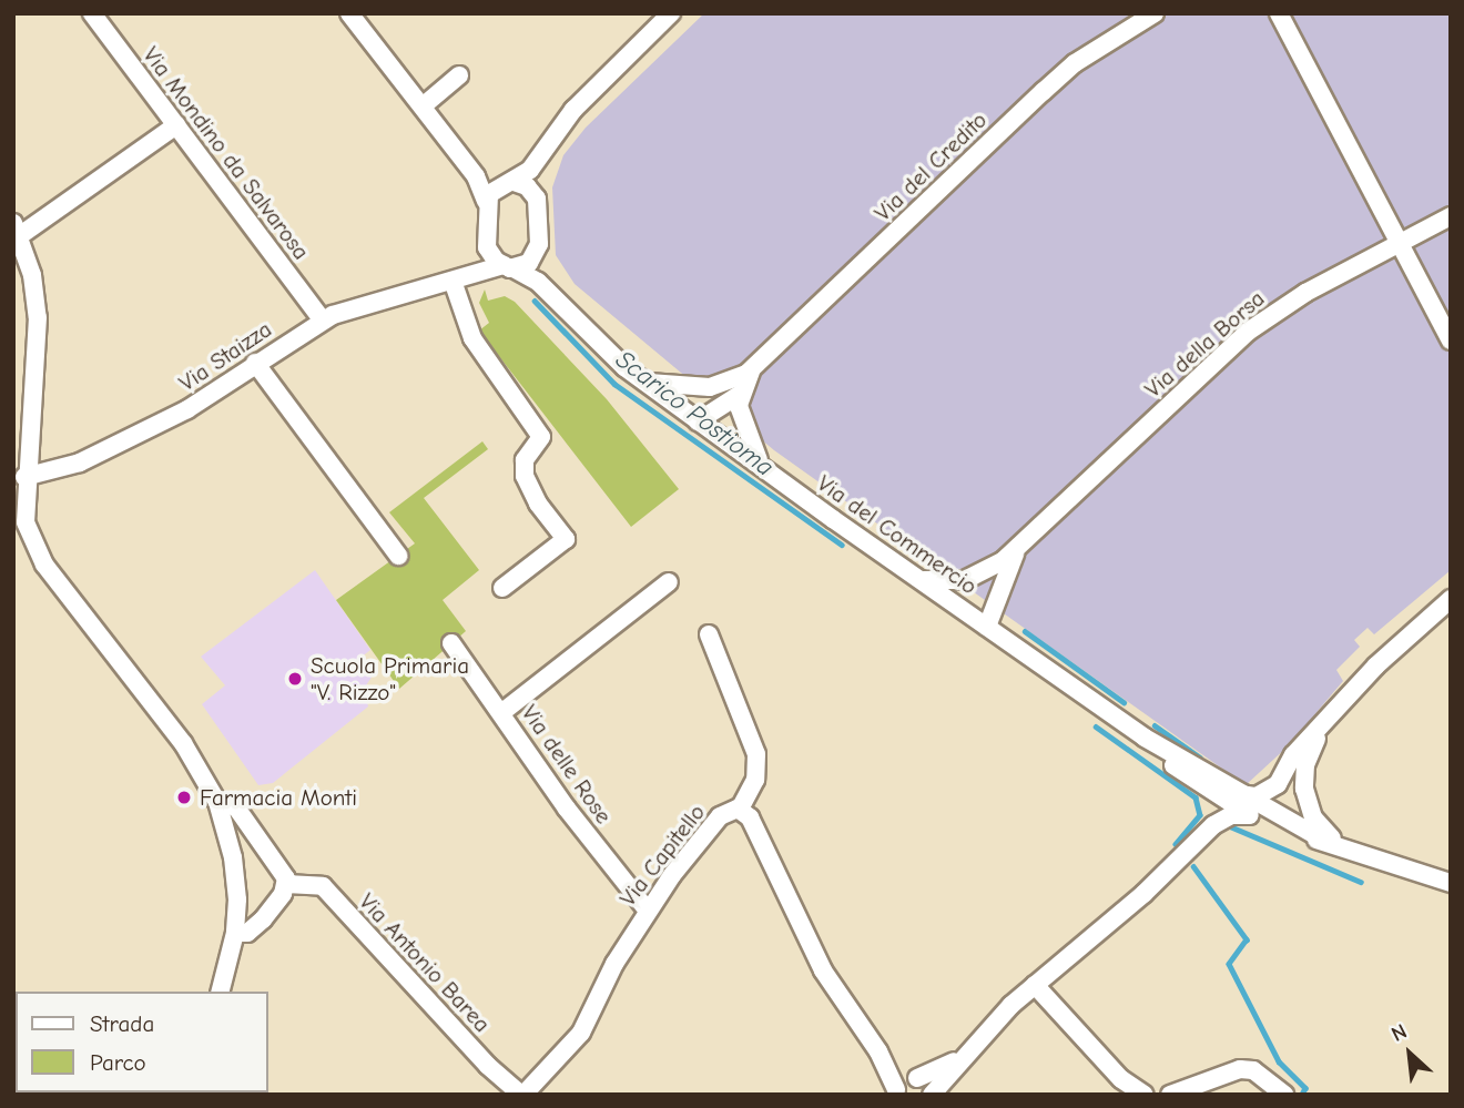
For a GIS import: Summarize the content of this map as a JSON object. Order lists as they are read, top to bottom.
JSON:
{
  "streets": {
    "street": [
      "Via Mondino da Salvarosa",
      "Via del Credito",
      "Via della Borsa",
      "Via Staizza",
      "Via del Commercio",
      "Via delle Rose",
      "Via Capitello",
      "Via Antonio Barea"
    ]
  },
  "crossings": [
    ["Via Mondino da Salvarosa", "Via Staizza"],
    ["Via del Credito", "Via del Commercio"],
    ["Via della Borsa", "Via del Commercio"],
    ["Via Staizza", "Via del Commercio"],
    ["Via delle Rose", "Via Capitello"],
    ["Via Capitello", "Via Antonio Barea"]
  ],
  "water": ["Scarico Postioma"],
  "places": ["Scuola Primaria \"V. Rizzo\"", "Farmacia Monti"],
  "legend": ["Strada", "Parco"],
  "north": "top left"
}
